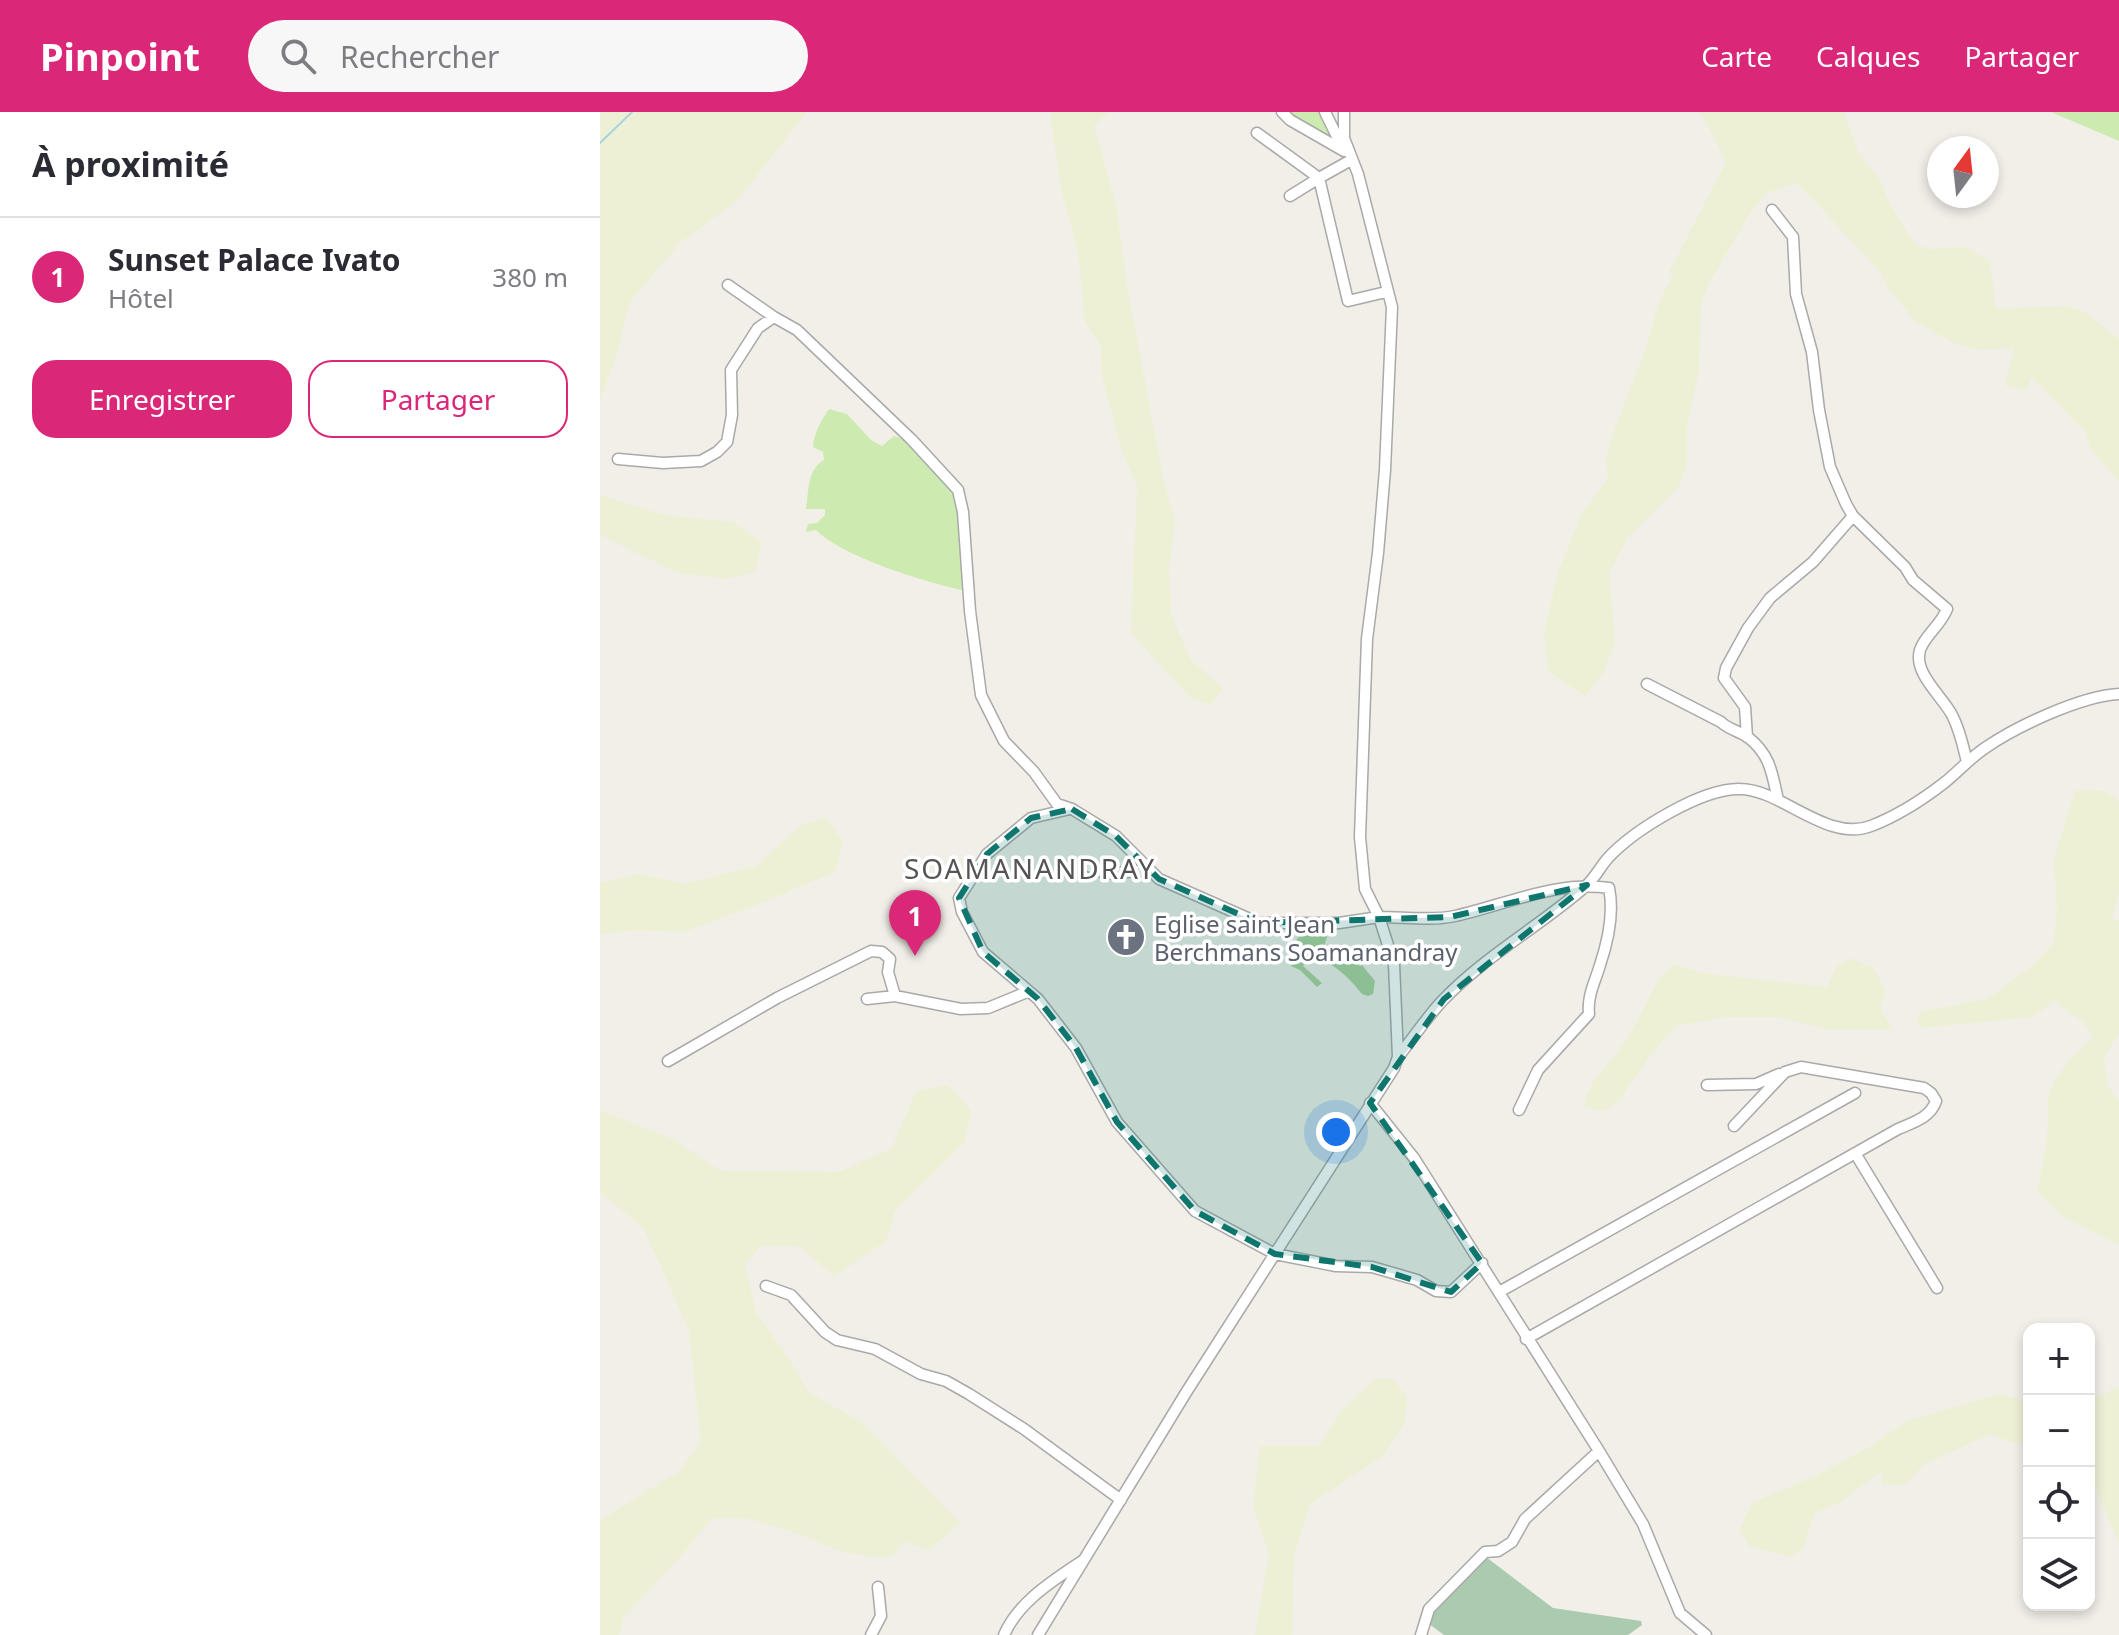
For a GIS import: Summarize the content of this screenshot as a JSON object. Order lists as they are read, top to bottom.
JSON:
{
  "districts": ["SOAMANANDRAY"],
  "places": {
    "church": ["Eglise saint Jean Berchmans Soamanandray"]
  },
  "north": "top",
  "page": {
    "header": "Pinpoint",
    "search": "Rechercher",
    "nav": ["Carte", "Calques", "Partager"],
    "heading": "À proximité",
    "list": [
      {
        "mark": "1",
        "name": "Sunset Palace Ivato",
        "note": "Hôtel",
        "value": "380 m"
      }
    ],
    "buttons": ["Enregistrer", "Partager"],
    "pins": "1",
    "map_buttons": ["+", "−"]
  }
}
